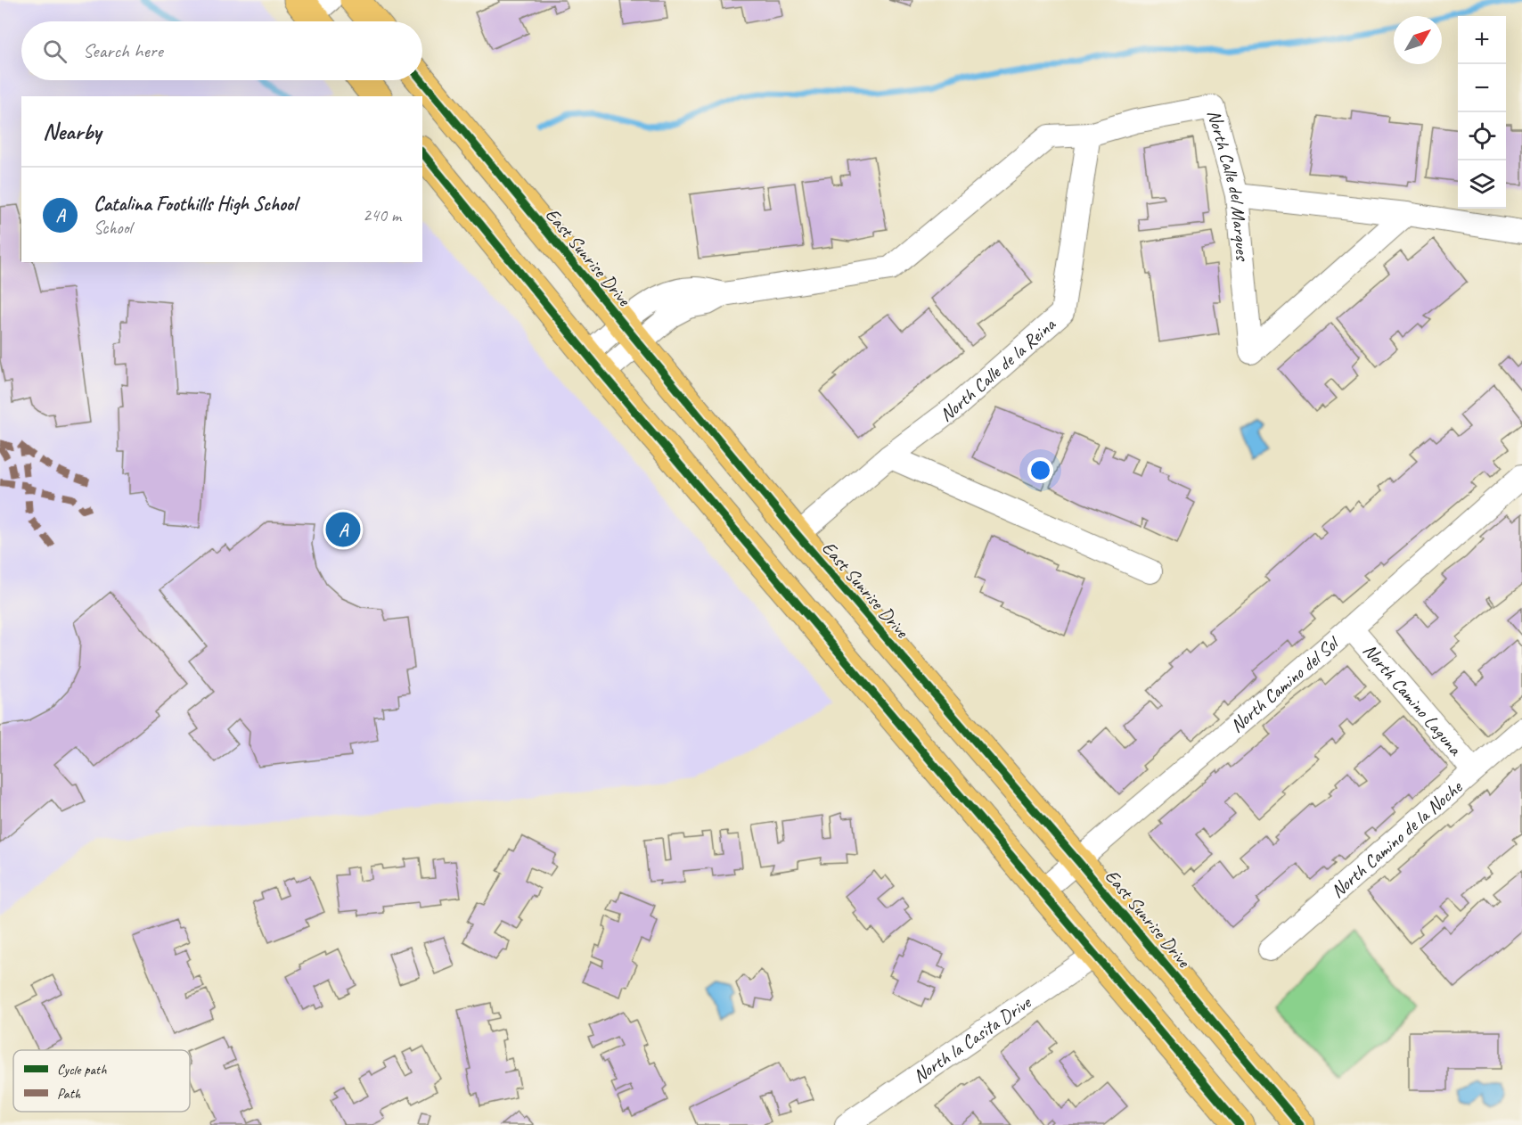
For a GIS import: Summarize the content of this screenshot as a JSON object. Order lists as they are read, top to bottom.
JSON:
{
  "streets": {
    "main road": ["East Sunrise Drive"],
    "street": [
      "North Calle del Marques",
      "North Calle de la Reina",
      "North Camino del Sol",
      "North Camino Laguna",
      "North Camino de la Noche",
      "North la Casita Drive"
    ]
  },
  "crossings": [
    ["North Calle del Marques", "East Sunrise Drive"],
    ["North Calle del Marques", "North Calle de la Reina"],
    ["East Sunrise Drive", "North Calle de la Reina"],
    ["East Sunrise Drive", "North Camino del Sol"],
    ["North Camino del Sol", "North Camino Laguna"],
    ["North Camino Laguna", "North Camino de la Noche"]
  ],
  "legend": ["Cycle path", "Path"],
  "north": "top right",
  "page": {
    "map_buttons": ["+", "−"],
    "search": "Search here",
    "heading": "Nearby",
    "list": [
      {
        "mark": "A",
        "name": "Catalina Foothills High School",
        "note": "School",
        "value": "240 m"
      }
    ],
    "pins": "A"
  }
}
